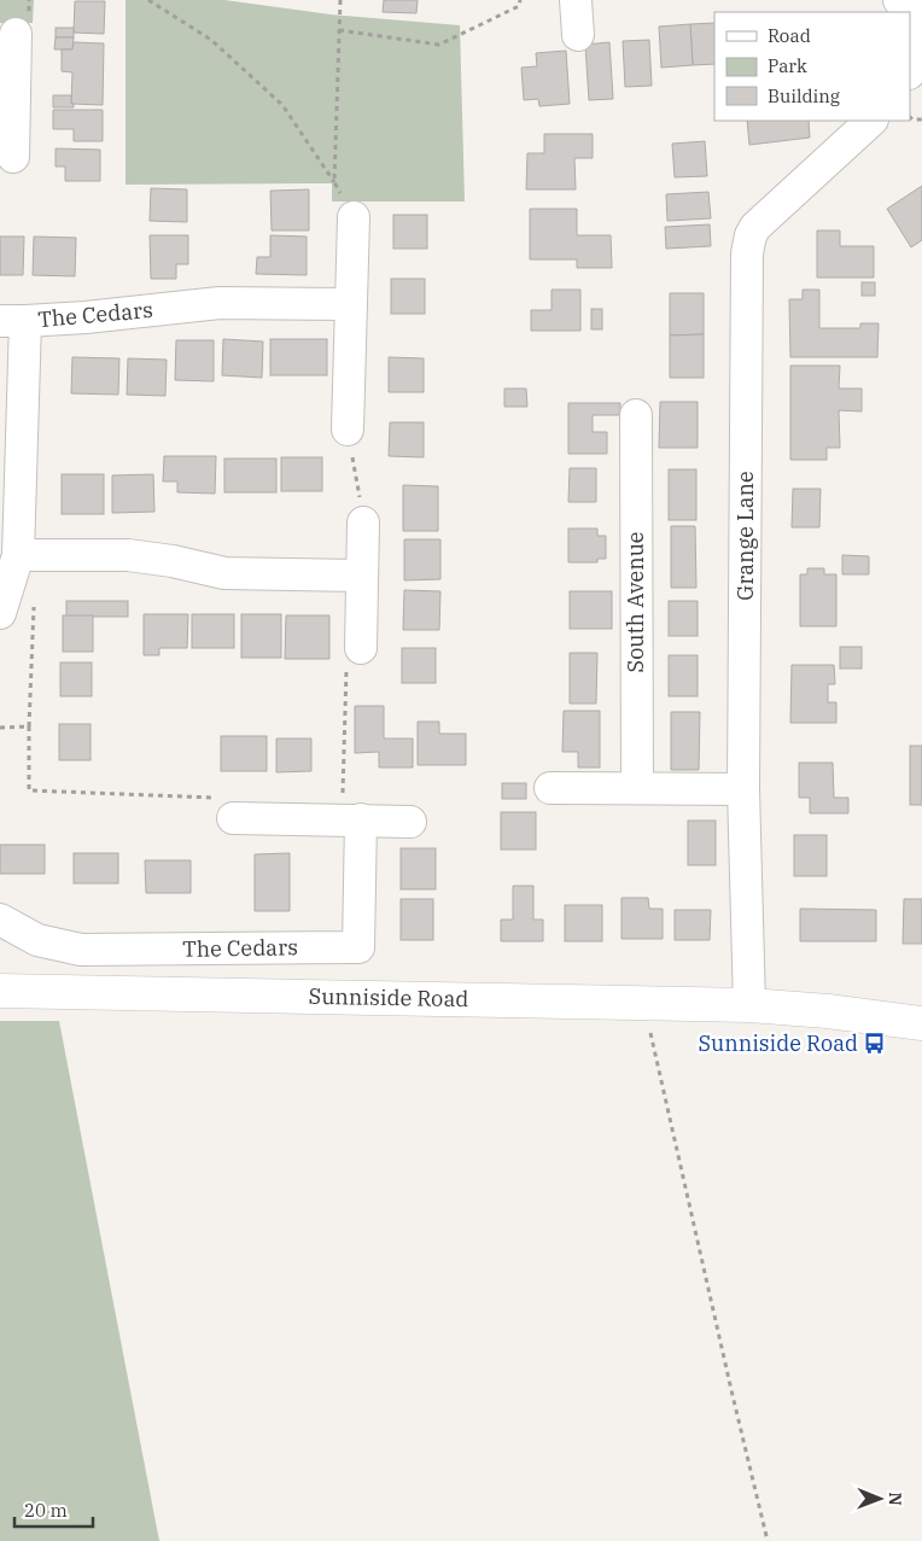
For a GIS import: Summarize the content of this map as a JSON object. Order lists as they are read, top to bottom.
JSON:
{
  "streets": {
    "main road": ["Sunniside Road"],
    "street": ["The Cedars", "Grange Lane", "South Avenue"]
  },
  "crossings": [
    ["Grange Lane", "Sunniside Road"]
  ],
  "places": {
    "bus stop": ["Sunniside Road"]
  },
  "legend": ["Road", "Park", "Building"],
  "scale_bar": "20 m",
  "north": "right"
}
